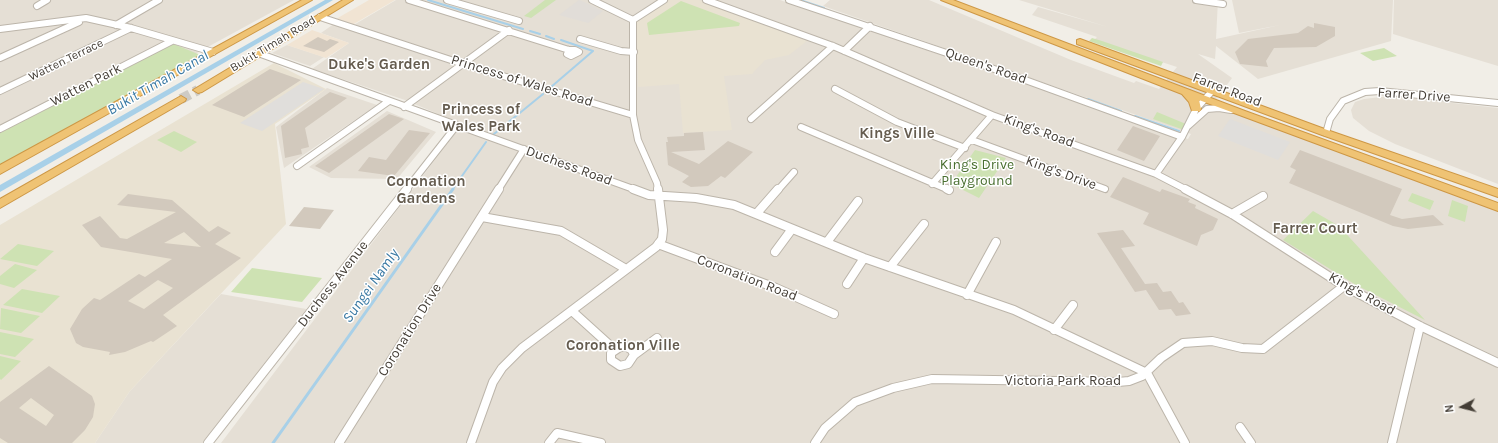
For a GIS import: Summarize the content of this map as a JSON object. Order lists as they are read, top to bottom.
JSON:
{
  "streets": {
    "highway": ["Bukit Timah Road", "Farrer Road"],
    "street": [
      "Watten Terrace",
      "Queen's Road",
      "Princess of Wales Road",
      "Watten Park",
      "Farrer Drive",
      "King's Road",
      "Duchess Road",
      "King's Drive",
      "Coronation Road",
      "Duchess Avenue",
      "Coronation Drive",
      "Victoria Park Road"
    ]
  },
  "crossings": [
    ["Bukit Timah Road", "Princess of Wales Road"],
    ["Bukit Timah Road", "Duchess Road"],
    ["Farrer Road", "Farrer Drive"],
    ["King's Road", "Victoria Park Road"],
    ["Duchess Road", "Duchess Avenue"],
    ["Duchess Road", "Coronation Drive"],
    ["Duchess Road", "Victoria Park Road"]
  ],
  "districts": [
    "Duke's Garden",
    "Princess of Wales Park",
    "Kings Ville",
    "Coronation Gardens",
    "Farrer Court",
    "Coronation Ville"
  ],
  "water": ["Bukit Timah Canal", "Sungei Namly"],
  "parks": ["King's Drive Playground"],
  "north": "left"
}
